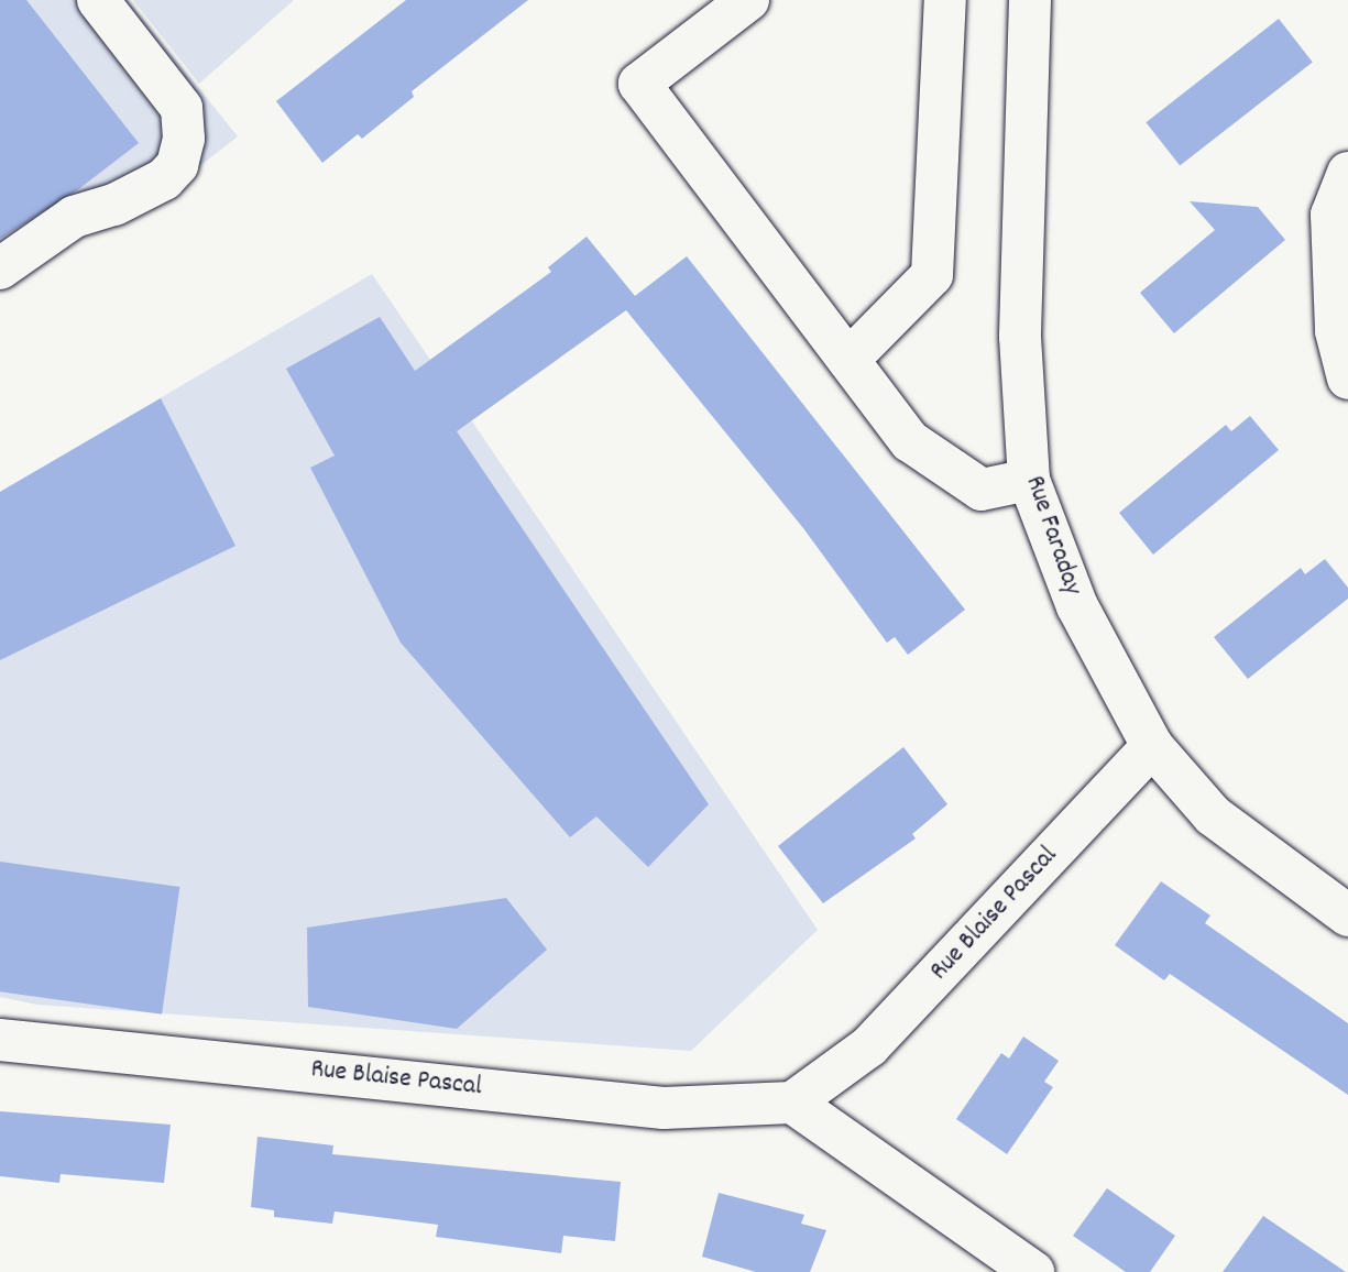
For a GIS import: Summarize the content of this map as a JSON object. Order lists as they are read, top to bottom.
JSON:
{
  "streets": {
    "street": ["Rue Faraday", "Rue Blaise Pascal"]
  },
  "crossings": [
    ["Rue Faraday", "Rue Blaise Pascal"]
  ]
}
